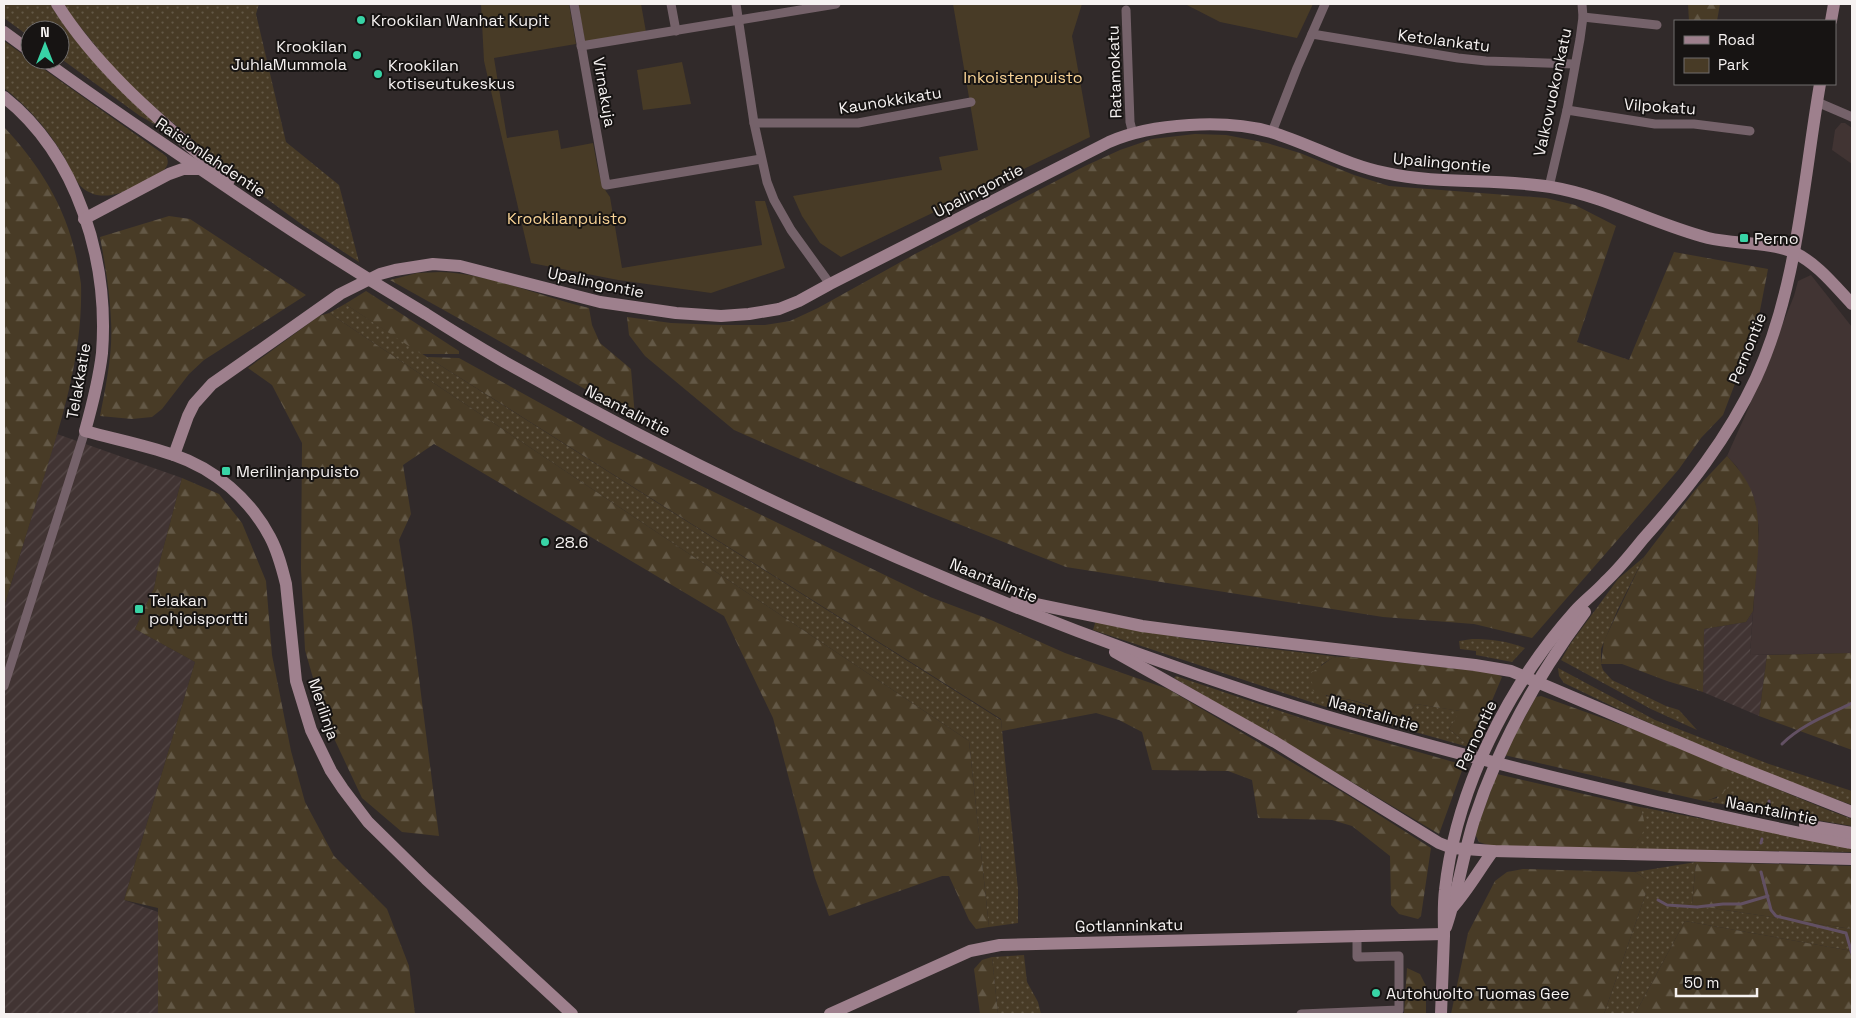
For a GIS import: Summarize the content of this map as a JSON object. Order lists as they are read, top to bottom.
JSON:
{
  "streets": {
    "street": [
      "Ketolankatu",
      "Ratamokatu",
      "Virnakuja",
      "Valkovuokonkatu",
      "Kaunokkikatu",
      "Vilpokatu",
      "Raisionlahdentie",
      "Upalingontie",
      "Pernontie",
      "Telakkatie",
      "Naantalintie",
      "Merilinja",
      "Gotlanninkatu"
    ]
  },
  "crossings": [
    ["Ketolankatu", "Valkovuokonkatu"],
    ["Ratamokatu", "Upalingontie"],
    ["Valkovuokonkatu", "Vilpokatu"],
    ["Valkovuokonkatu", "Upalingontie"],
    ["Raisionlahdentie", "Naantalintie"],
    ["Upalingontie", "Pernontie"],
    ["Upalingontie", "Merilinja"],
    ["Pernontie", "Gotlanninkatu"],
    ["Telakkatie", "Merilinja"]
  ],
  "parks": ["Inkoistenpuisto", "Krookilanpuisto"],
  "places": {
    "other": [
      "Krookilan Wanhat Kupit",
      "Krookilan JuhlaMummola",
      "Krookilan kotiseutukeskus",
      "28.6",
      "Autohuolto Tuomas Gee"
    ],
    "transit": ["Perno", "Merilinjanpuisto", "Telakan pohjoisportti"]
  },
  "legend": ["Road", "Park"],
  "scale_bar": "50 m",
  "north": "top"
}
